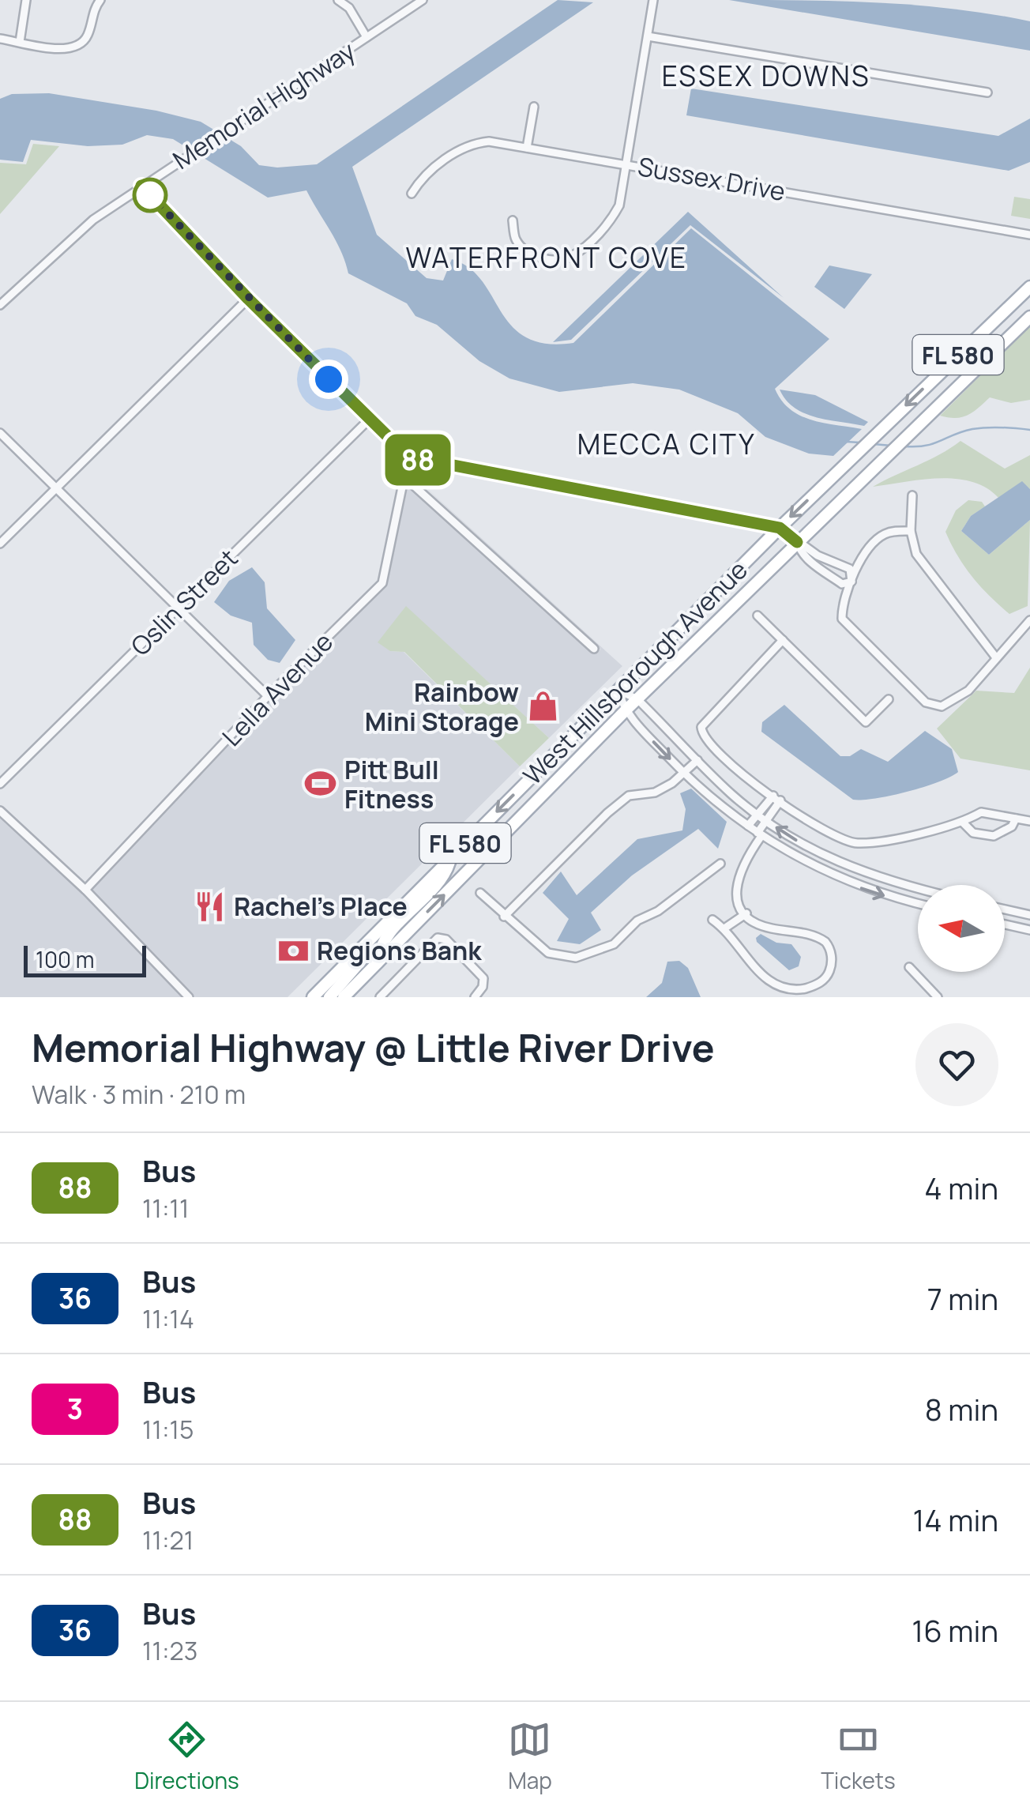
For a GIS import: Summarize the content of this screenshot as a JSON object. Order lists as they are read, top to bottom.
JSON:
{
  "streets": {
    "main road": ["FL 580", "West Hillsborough Avenue"],
    "street": [
      "Memorial Highway",
      "Sussex Drive",
      "Oslin Street",
      "Lella Avenue"
    ]
  },
  "districts": ["ESSEX DOWNS", "WATERFRONT COVE", "MECCA CITY"],
  "places": {
    "shop": ["Rainbow Mini Storage"],
    "sports": ["Pitt Bull Fitness"],
    "restaurant": ["Rachel's Place"],
    "bank": ["Regions Bank"]
  },
  "lines": ["bus line 88"],
  "scale_bar": "100 m",
  "north": "left",
  "page": {
    "on_map": "88",
    "scale": "100 m",
    "heading": ["Memorial Highway @ Little River Drive", "Walk · 3 min · 210 m"],
    "list": [
      {
        "mark": "88",
        "name": "Bus",
        "note": "11:11",
        "value": "4 min"
      },
      {
        "mark": "36",
        "name": "Bus",
        "note": "11:14",
        "value": "7 min"
      },
      {
        "mark": "3",
        "name": "Bus",
        "note": "11:15",
        "value": "8 min"
      },
      {
        "mark": "88",
        "name": "Bus",
        "note": "11:21",
        "value": "14 min"
      },
      {
        "mark": "36",
        "name": "Bus",
        "note": "11:23",
        "value": "16 min"
      }
    ],
    "tabs": ["Directions", "Map", "Tickets"]
  }
}
